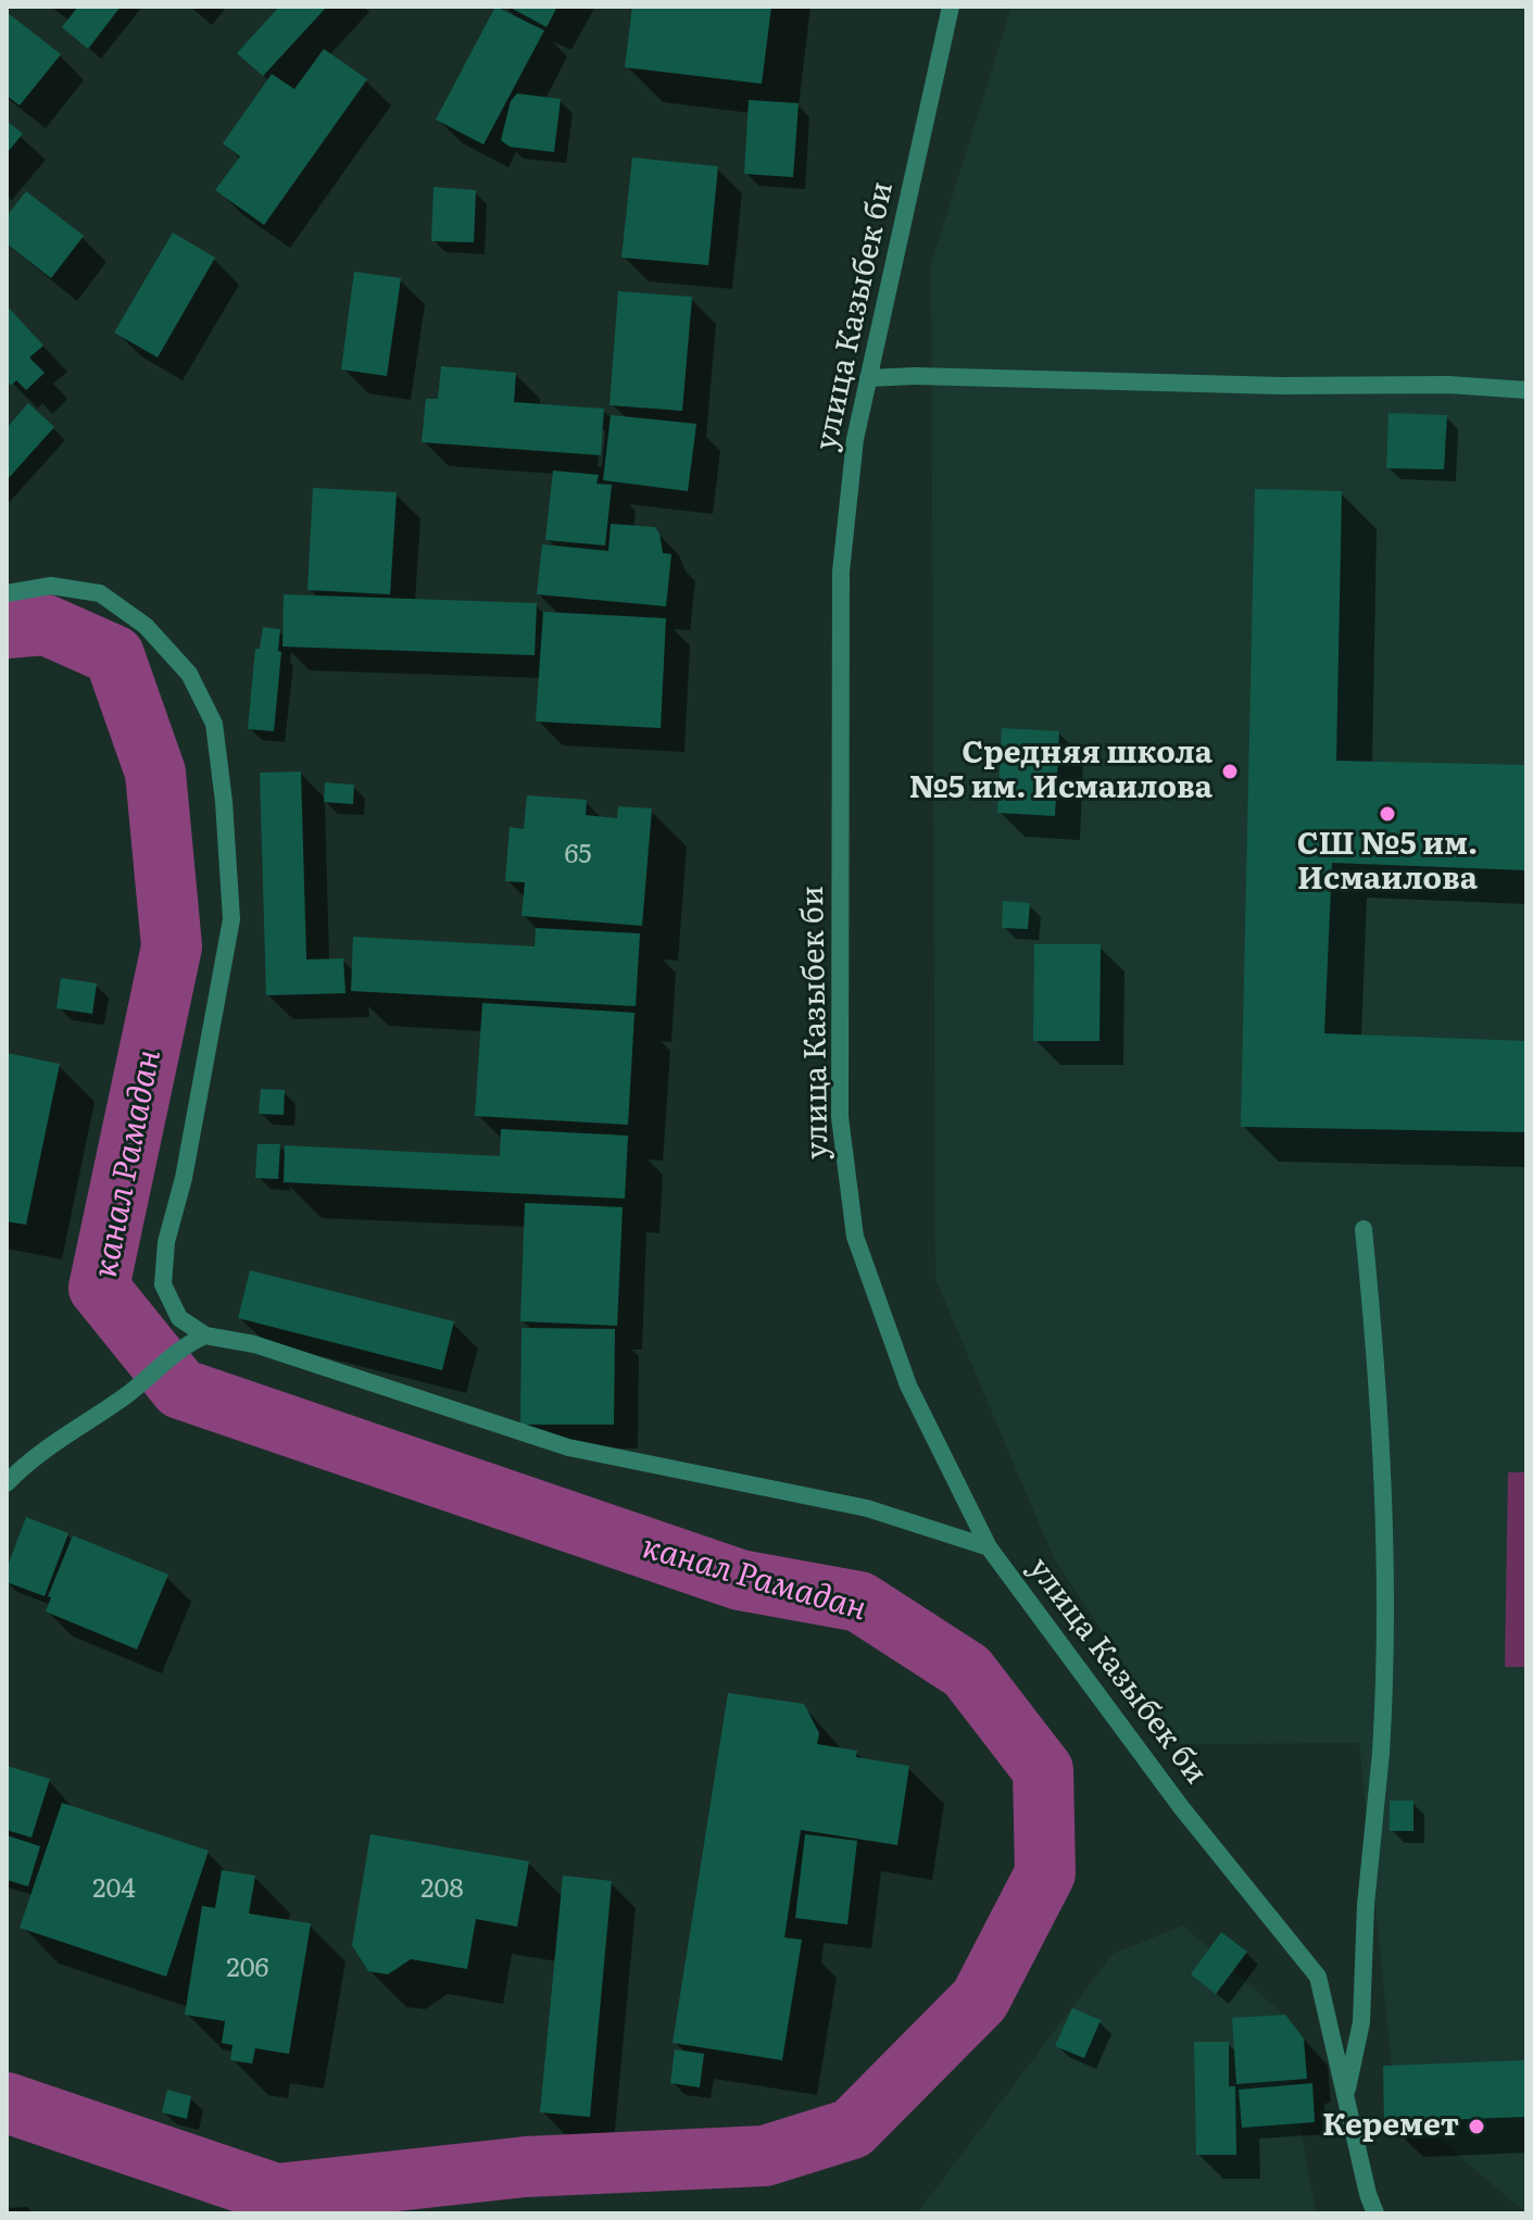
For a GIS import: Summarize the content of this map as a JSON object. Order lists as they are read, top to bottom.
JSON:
{
  "streets": {
    "street": ["улица Казыбек би"]
  },
  "water": ["канал Рамадан"],
  "places": ["Средняя школа №5 им. Исмаилова", "СШ №5 им. Исмаилова", "Керемет"],
  "house_numbers": [
    "65",
    "204",
    "208",
    "206"
  ]
}
